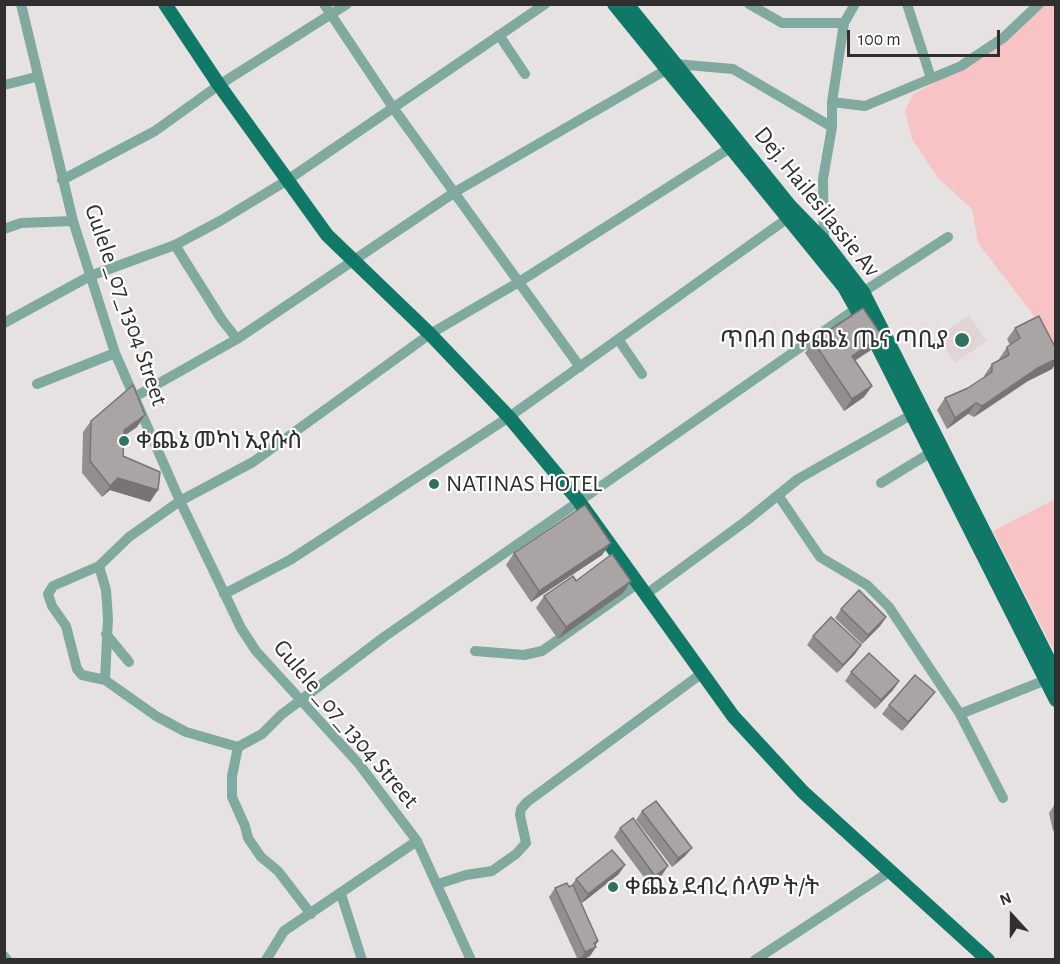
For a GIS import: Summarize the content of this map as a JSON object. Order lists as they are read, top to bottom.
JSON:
{
  "streets": {
    "main road": ["Dej. Hailesilassie Av"],
    "street": ["Gulele _07_1304 Street"]
  },
  "places": [
    "ጥበብ በቀጨኔ ጤና ጣቢያ",
    "ቀጨኔ መካነ ኢየሱስ",
    "NATINAS HOTEL",
    "ቀጨኔ ደብረ ሰላም ት/ት"
  ],
  "scale_bar": "100 m",
  "north": "top"
}
